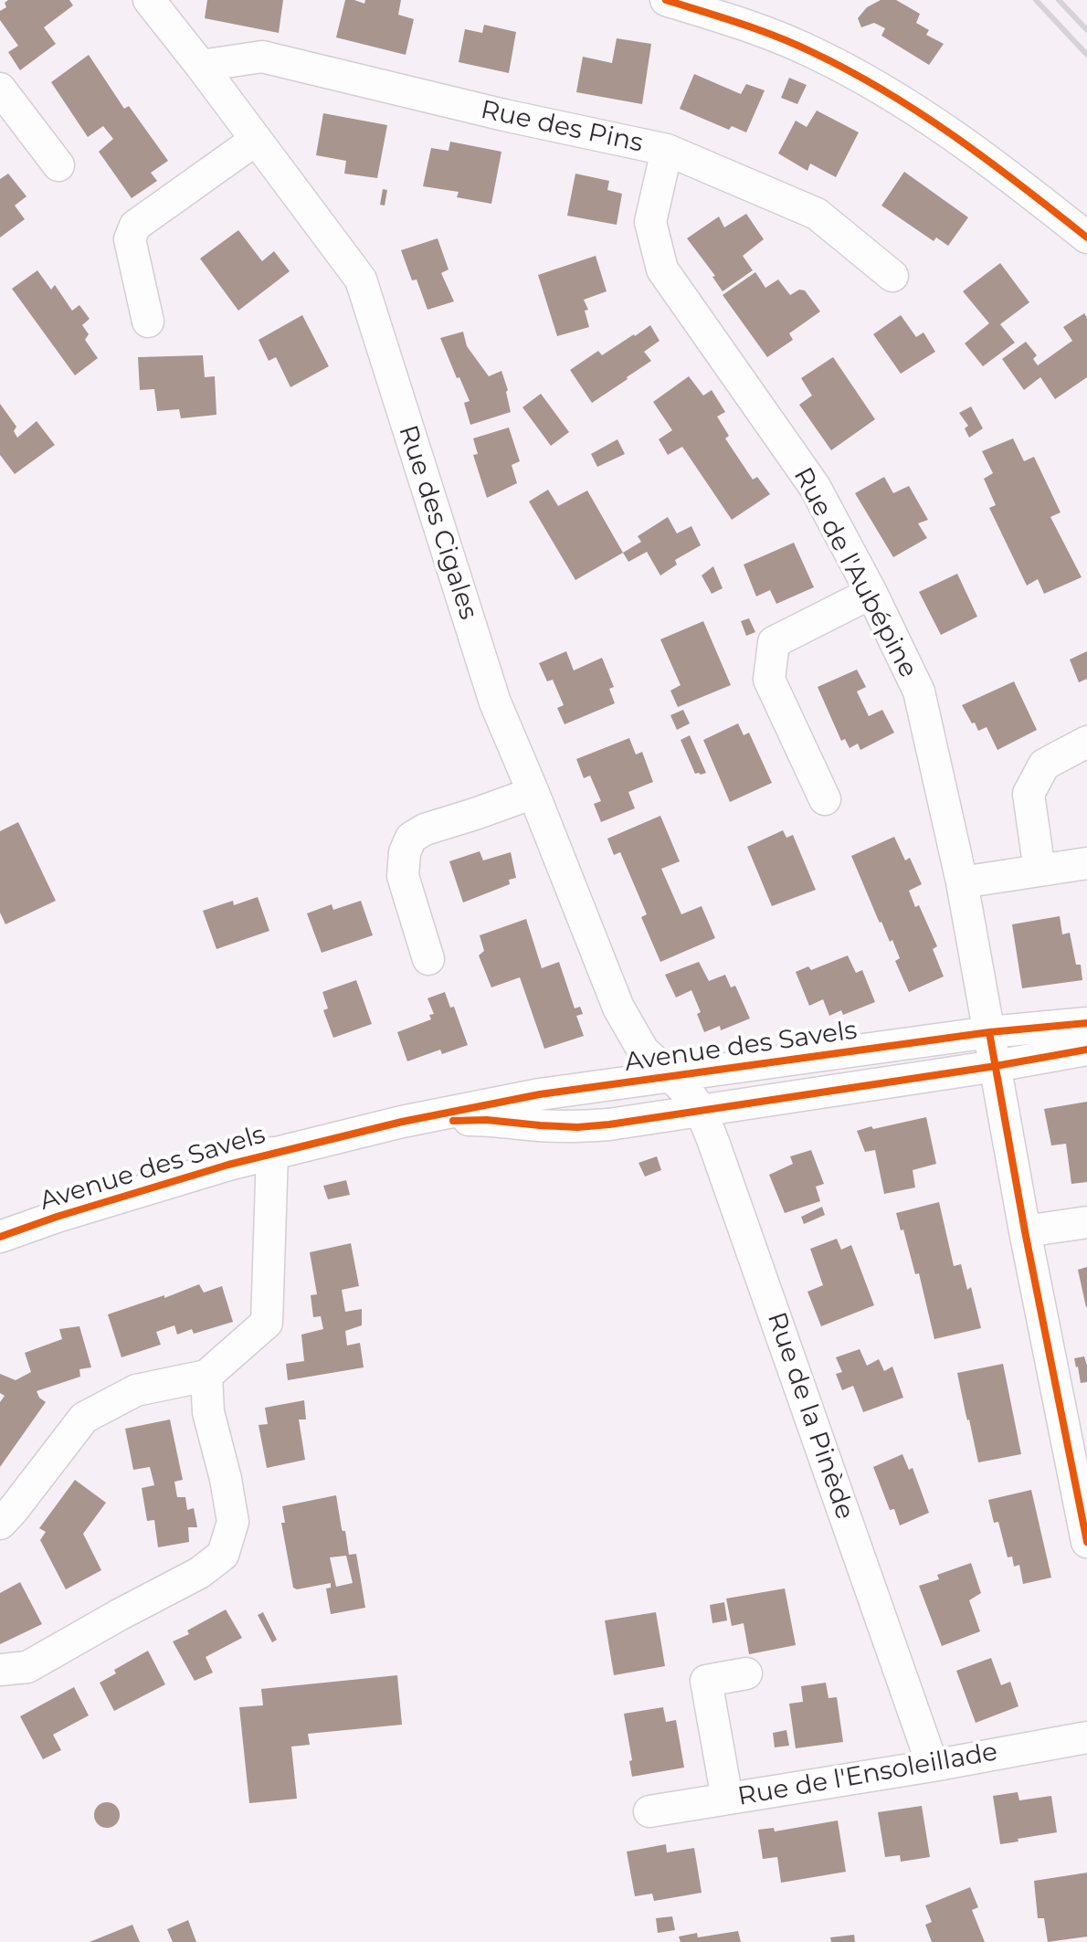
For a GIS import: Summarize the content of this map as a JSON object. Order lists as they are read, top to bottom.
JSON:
{
  "streets": {
    "street": [
      "Rue des Pins",
      "Rue des Cigales",
      "Rue de l'Aubépine",
      "Avenue des Savels",
      "Rue de la Pinède",
      "Rue de l'Ensoleillade"
    ]
  },
  "crossings": [
    ["Rue des Pins", "Rue des Cigales"],
    ["Rue des Pins", "Rue de l'Aubépine"],
    ["Rue des Cigales", "Avenue des Savels"],
    ["Rue des Cigales", "Rue de la Pinède"],
    ["Rue de l'Aubépine", "Avenue des Savels"],
    ["Avenue des Savels", "Rue de la Pinède"],
    ["Rue de la Pinède", "Rue de l'Ensoleillade"]
  ]
}
